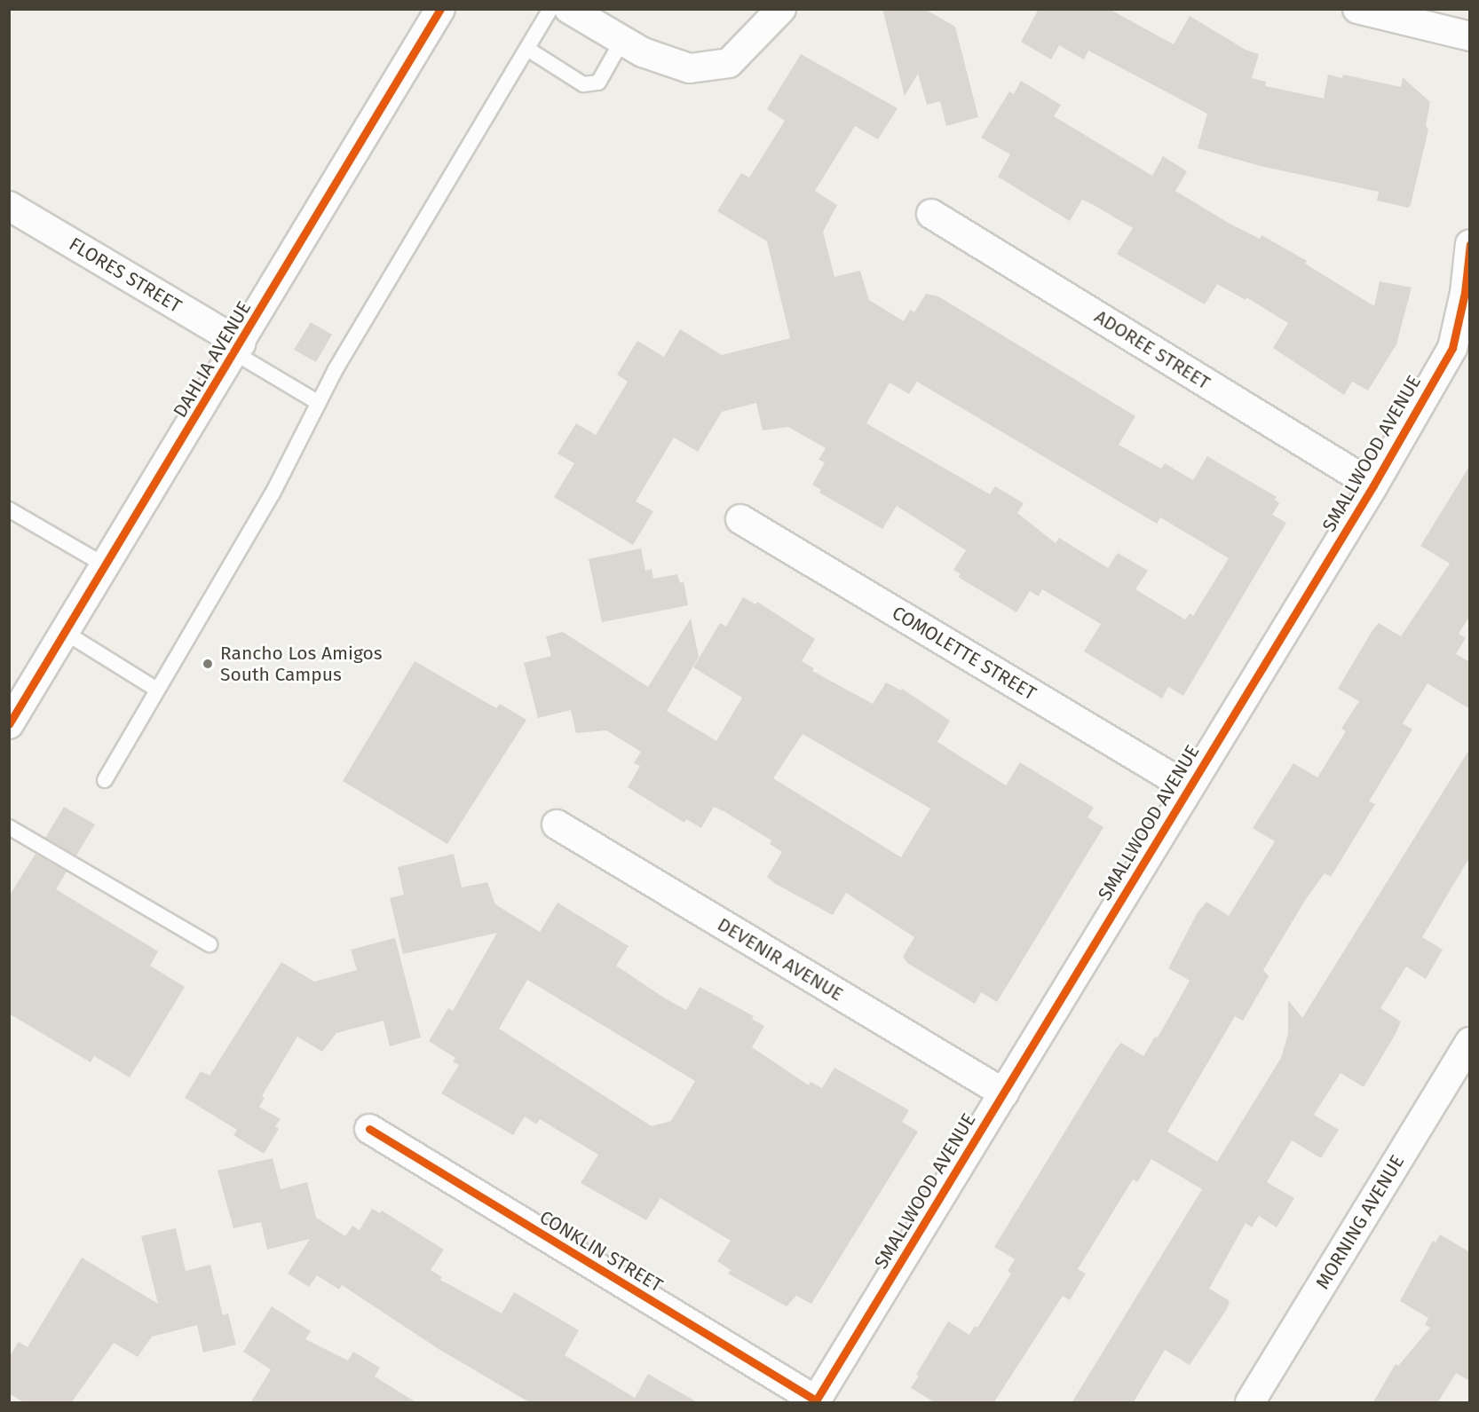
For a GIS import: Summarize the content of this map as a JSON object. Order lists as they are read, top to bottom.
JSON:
{
  "streets": {
    "street": [
      "FLORES STREET",
      "ADOREE STREET",
      "DAHLIA AVENUE",
      "SMALLWOOD AVENUE",
      "COMOLETTE STREET",
      "DEVENIR AVENUE",
      "MORNING AVENUE",
      "CONKLIN STREET"
    ]
  },
  "crossings": [
    ["FLORES STREET", "DAHLIA AVENUE"],
    ["ADOREE STREET", "SMALLWOOD AVENUE"],
    ["SMALLWOOD AVENUE", "COMOLETTE STREET"],
    ["SMALLWOOD AVENUE", "DEVENIR AVENUE"],
    ["SMALLWOOD AVENUE", "CONKLIN STREET"]
  ],
  "places": ["Rancho Los Amigos South Campus"]
}
